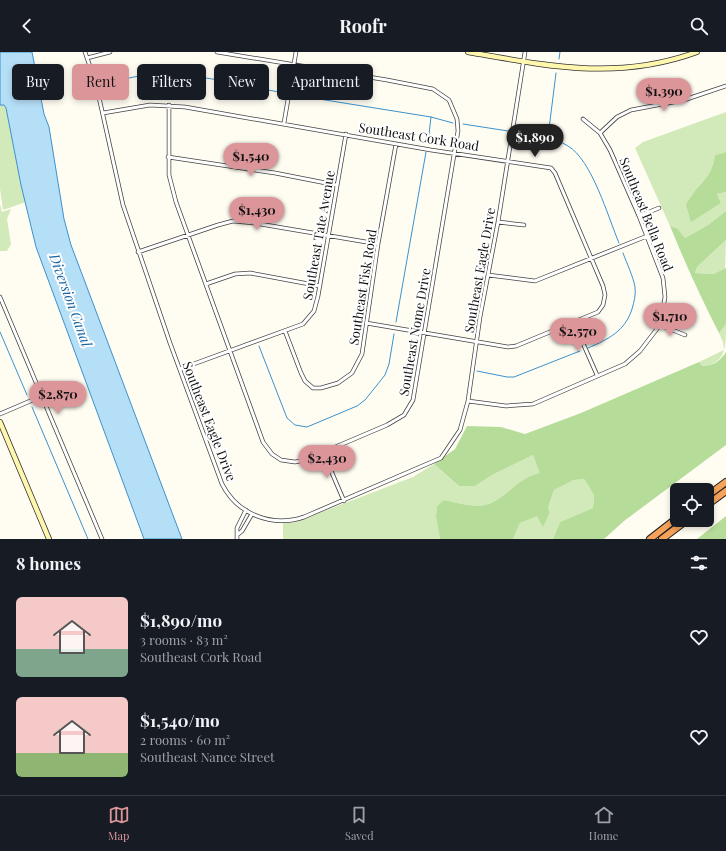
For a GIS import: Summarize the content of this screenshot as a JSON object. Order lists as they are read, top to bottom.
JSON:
{
  "streets": {
    "street": [
      "Southeast Cork Road",
      "Southeast Bella Road",
      "Southeast Tate Avenue",
      "Southeast Eagle Drive",
      "Southeast Fisk Road",
      "Southeast Nome Drive"
    ]
  },
  "crossings": [
    ["Southeast Cork Road", "Southeast Tate Avenue"],
    ["Southeast Cork Road", "Southeast Eagle Drive"],
    ["Southeast Cork Road", "Southeast Fisk Road"],
    ["Southeast Cork Road", "Southeast Nome Drive"],
    ["Southeast Bella Road", "Southeast Eagle Drive"],
    ["Southeast Tate Avenue", "Southeast Eagle Drive"],
    ["Southeast Tate Avenue", "Southeast Fisk Road"],
    ["Southeast Tate Avenue", "Southeast Nome Drive"]
  ],
  "water": ["Diversion Canal"],
  "page": {
    "header": "Roofr",
    "chip": [
      "Buy",
      "Rent",
      "Filters",
      "New",
      "Apartment"
    ],
    "price": [
      "$1,390",
      "$1,890",
      "$1,540",
      "$1,430",
      "$1,710",
      "$2,570",
      "$2,870",
      "$2,430"
    ],
    "heading": "8 homes",
    "list": [
      {
        "name": "$1,890/mo",
        "note": "3 rooms · 83 m² · Southeast Cork Road"
      },
      {
        "name": "$1,540/mo",
        "note": "2 rooms · 60 m² · Southeast Nance Street"
      }
    ],
    "tabs": ["Map", "Saved", "Home"]
  }
}
